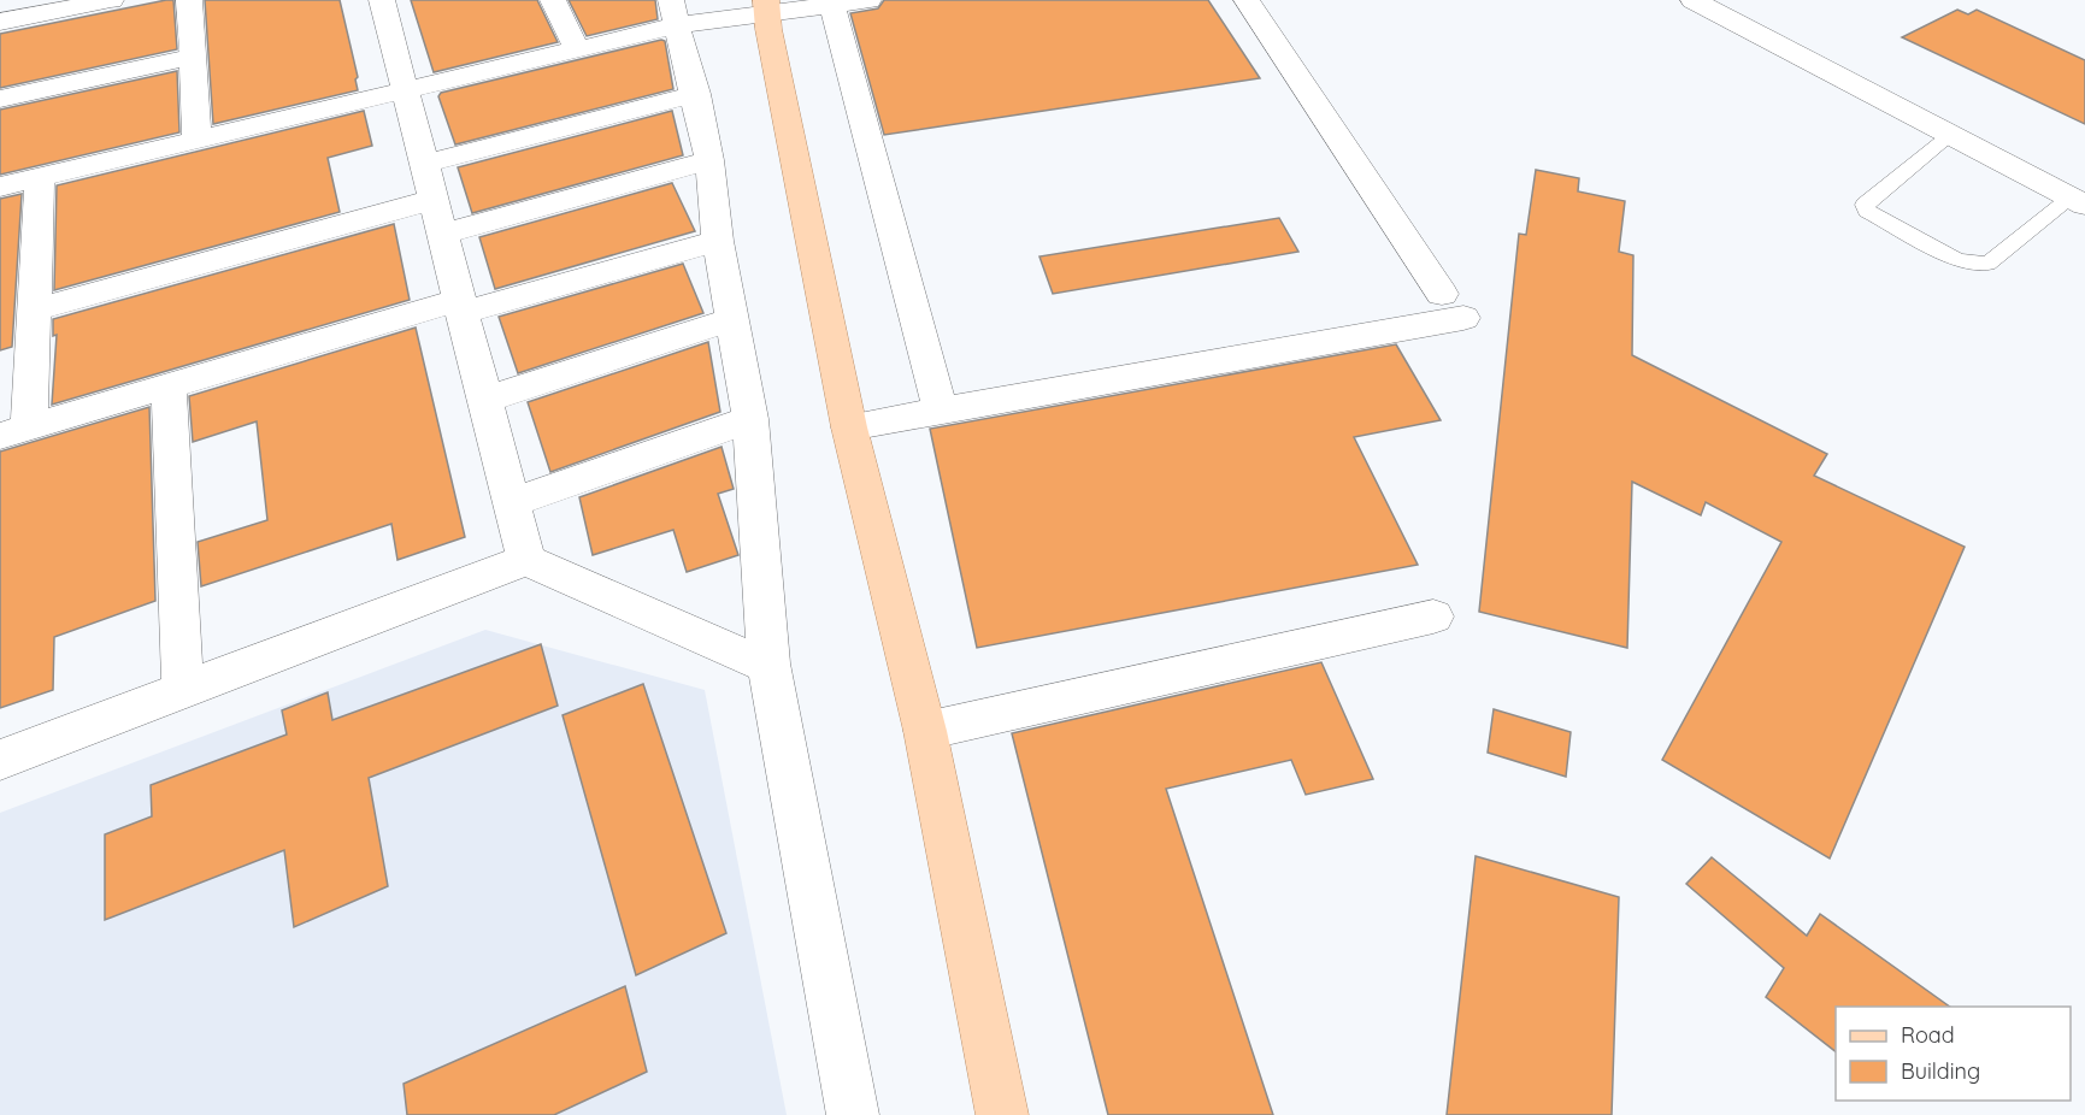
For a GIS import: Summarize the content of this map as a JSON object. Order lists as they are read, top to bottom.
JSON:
{
  "legend": ["Road", "Building"]
}
